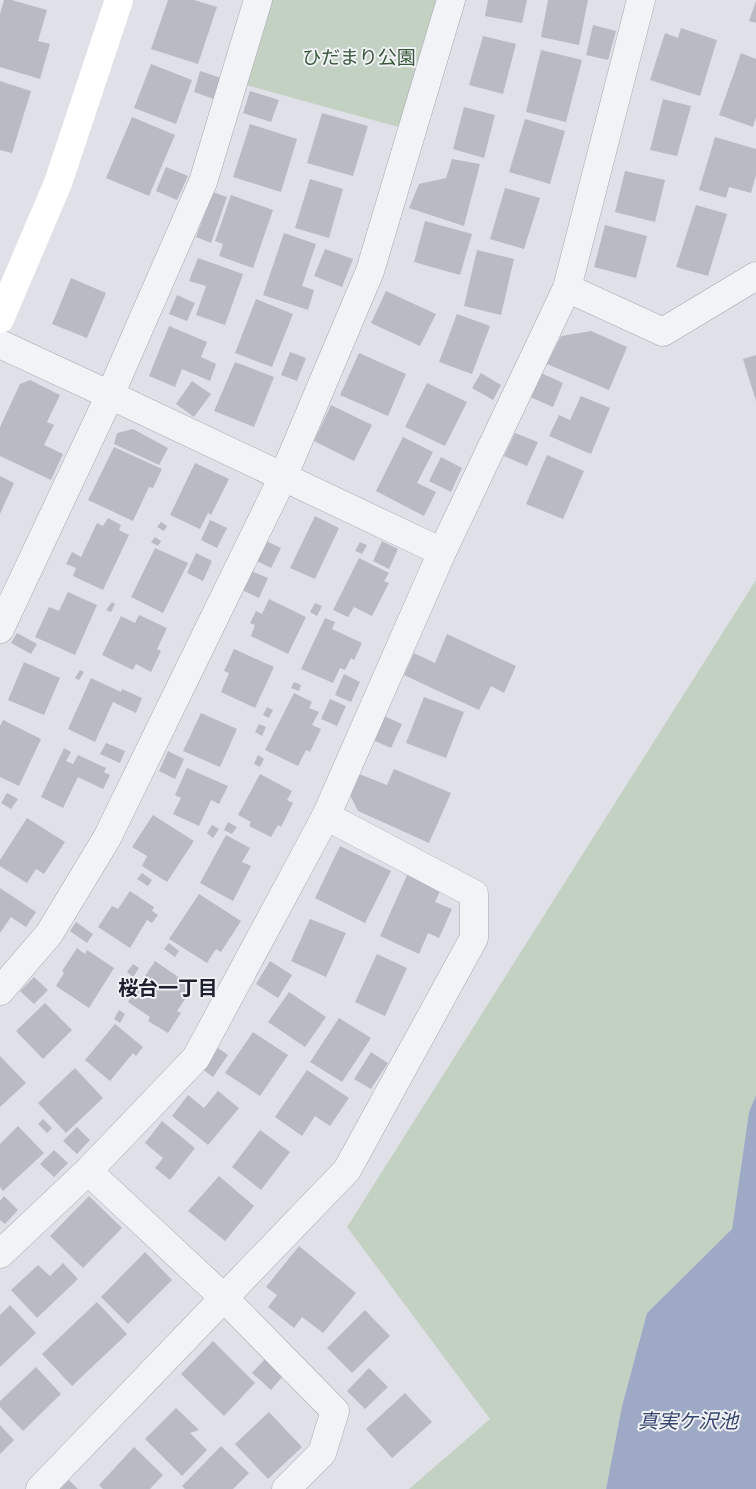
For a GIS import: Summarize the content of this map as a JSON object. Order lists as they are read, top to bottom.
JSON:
{
  "districts": ["桜台一丁目"],
  "water": ["真実ケ沢池"],
  "parks": ["ひだまり公園"]
}
